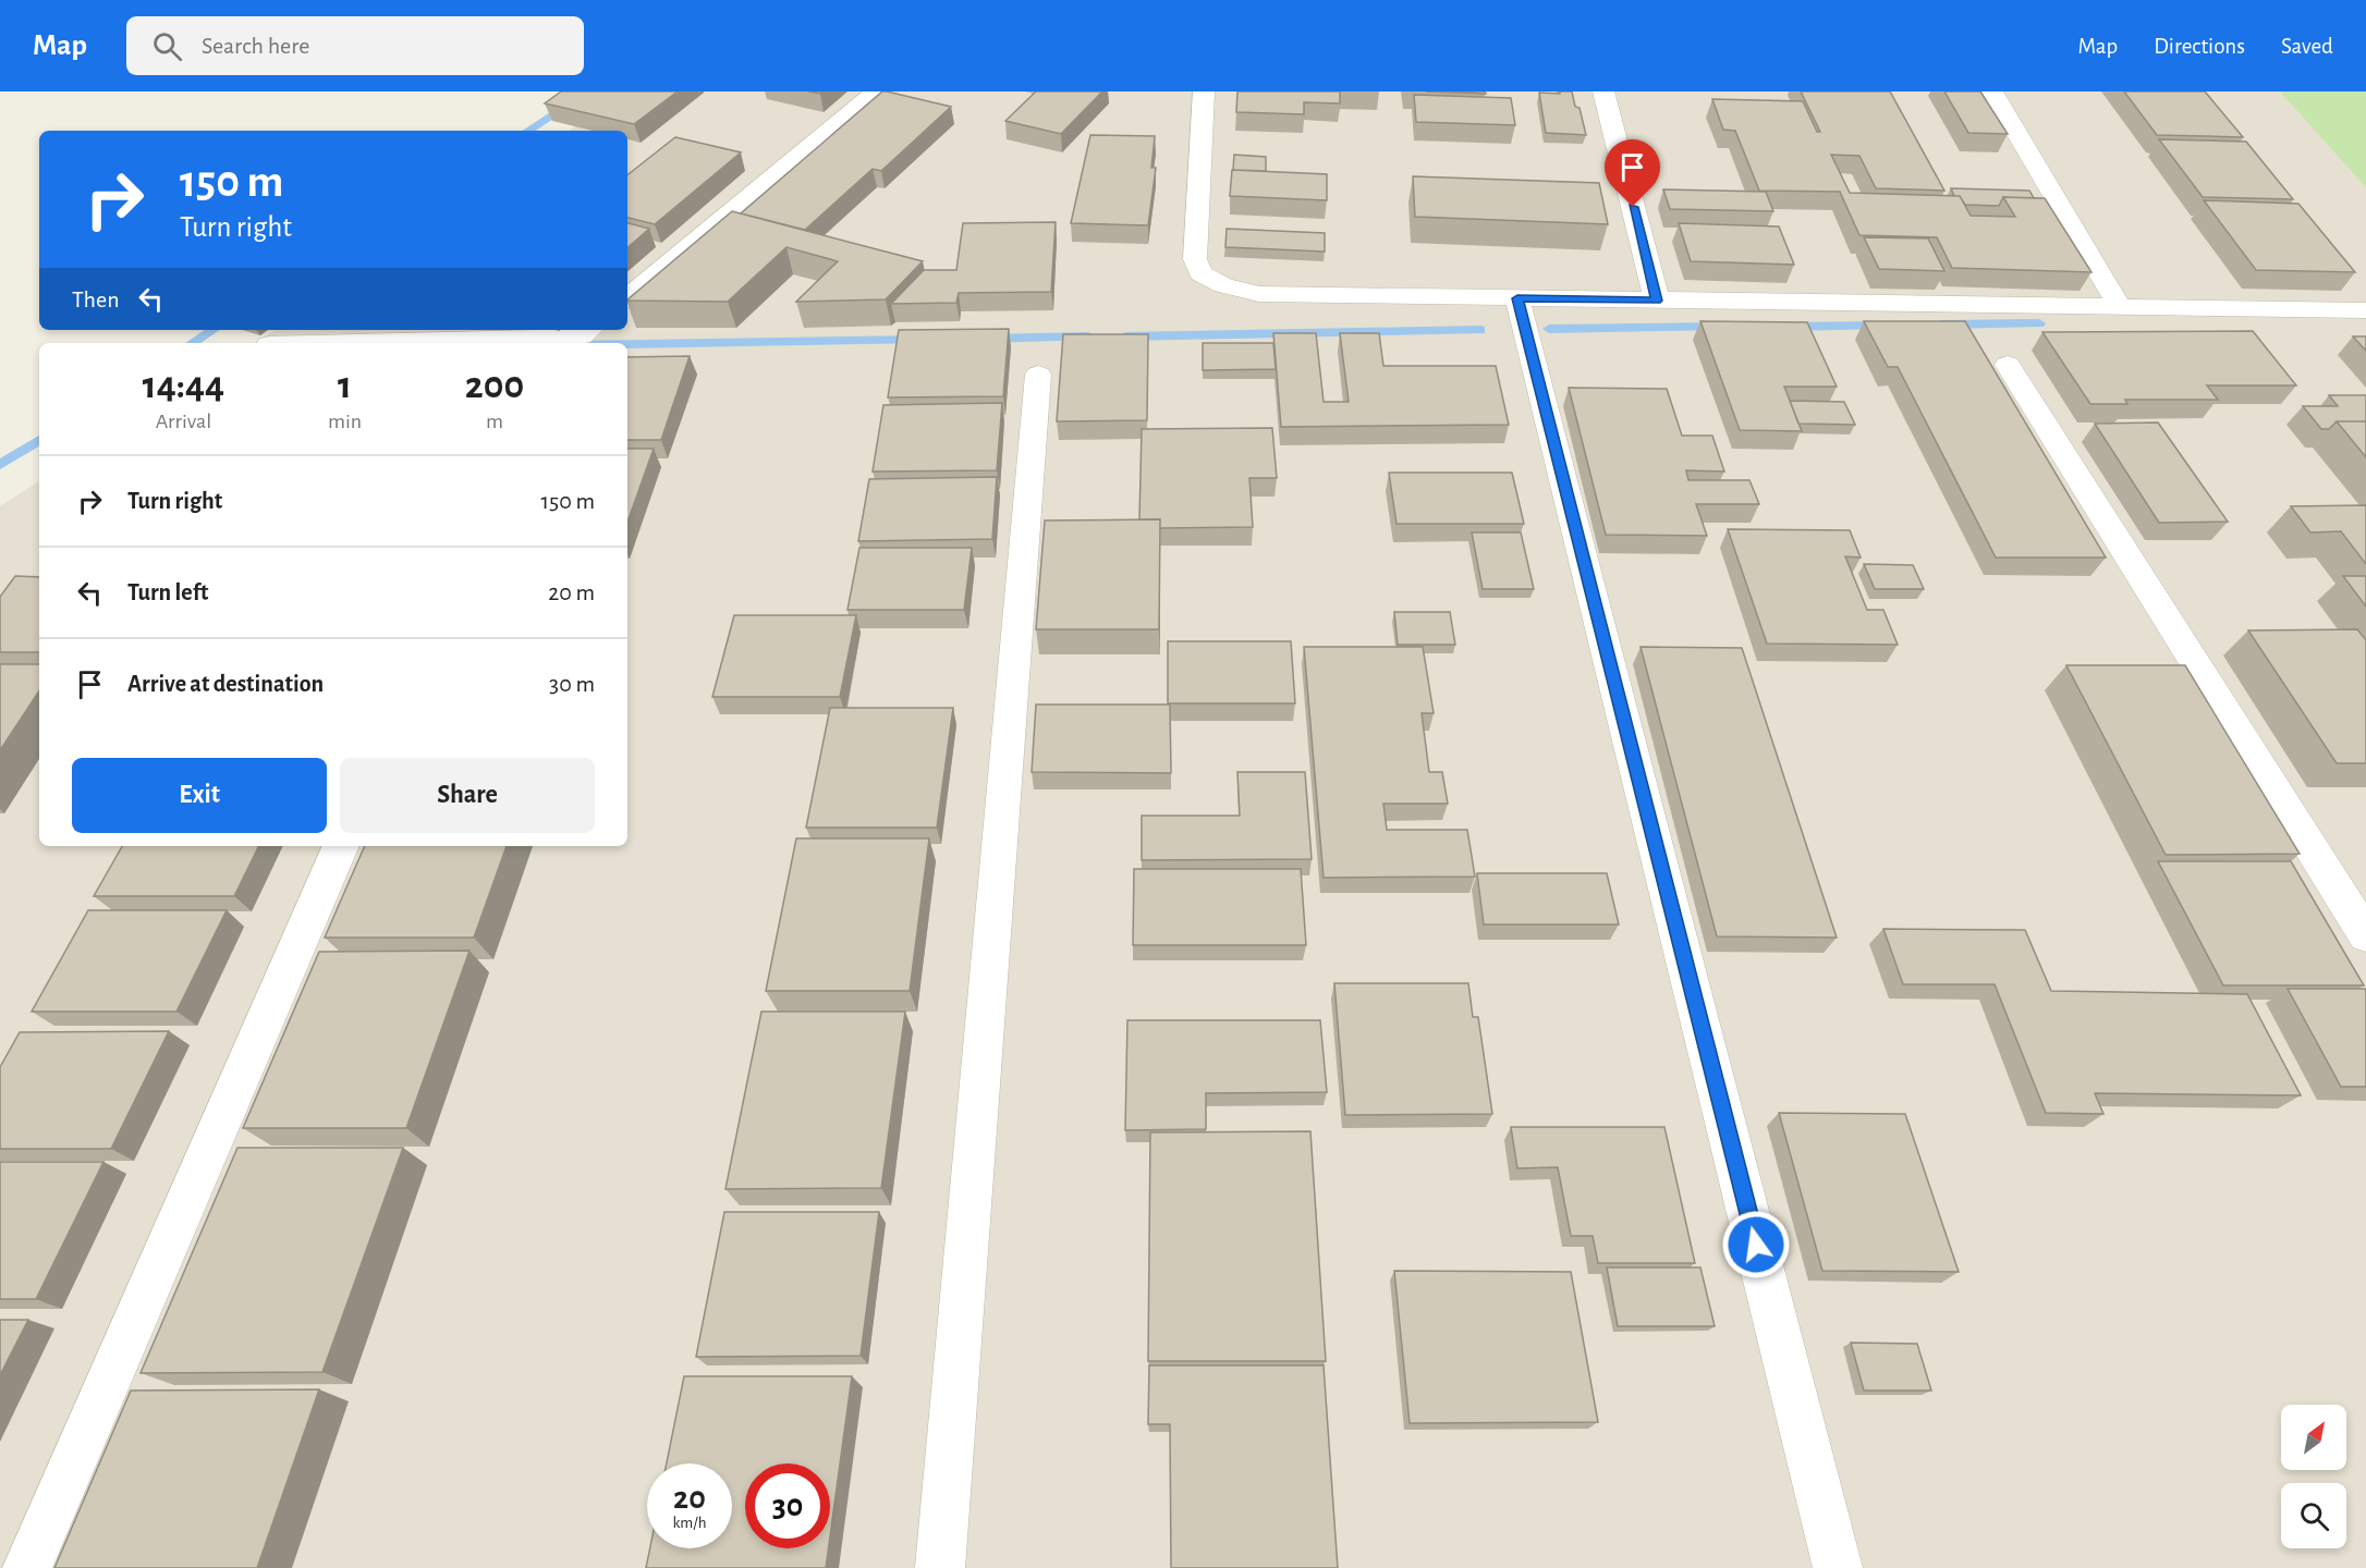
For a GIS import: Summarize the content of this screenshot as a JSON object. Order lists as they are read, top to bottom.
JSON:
{
  "north": "top right",
  "page": {
    "header": "Map",
    "search": "Search here",
    "nav": ["Map", "Directions", "Saved"],
    "turn": ["150 m", "Turn right"],
    "then": "Then",
    "eta": [
      "14:44",
      "Arrival",
      "1",
      "min",
      "200",
      "m"
    ],
    "list": [
      {
        "name": "Turn right",
        "value": "150 m"
      },
      {
        "name": "Turn left",
        "value": "20 m"
      },
      {
        "name": "Arrive at destination",
        "value": "30 m"
      }
    ],
    "buttons": ["Exit", "Share"],
    "speed": "20 km/h",
    "limit": "30"
  }
}
